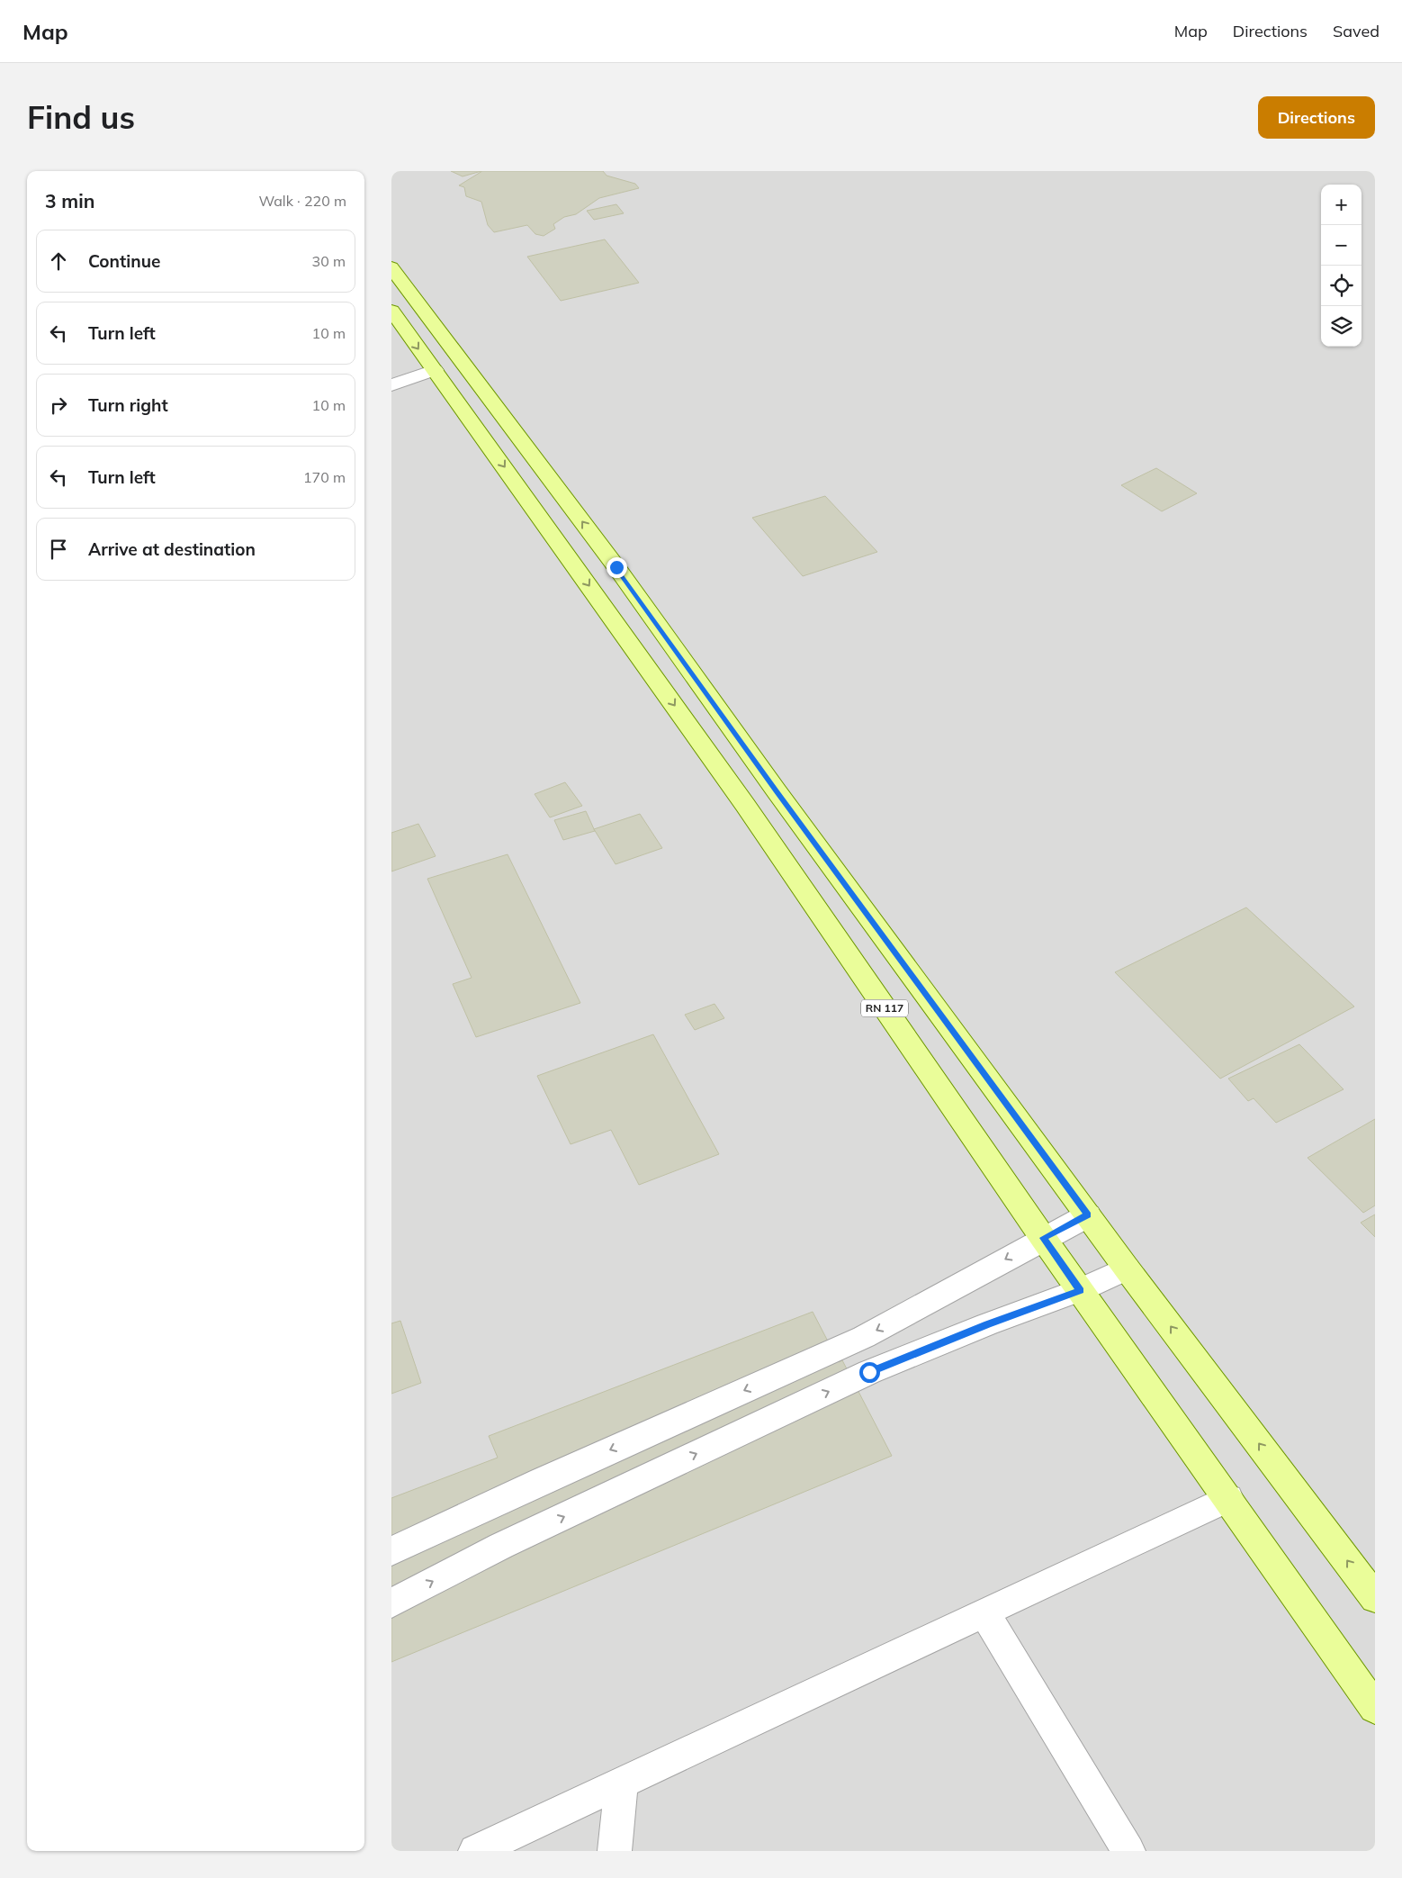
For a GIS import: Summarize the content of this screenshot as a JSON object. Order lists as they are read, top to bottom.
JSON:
{
  "streets": {
    "main road": ["RN 117"]
  },
  "page": {
    "header": "Map",
    "nav": ["Map", "Directions", "Saved"],
    "buttons": "Directions",
    "title": "Find us",
    "heading": ["3 min", "Walk · 220 m"],
    "map_buttons": ["+", "−"],
    "list": [
      ["Continue", "30 m"],
      ["Turn left", "10 m"],
      ["Turn right", "10 m"],
      ["Turn left", "170 m"],
      "Arrive at destination"
    ]
  }
}
